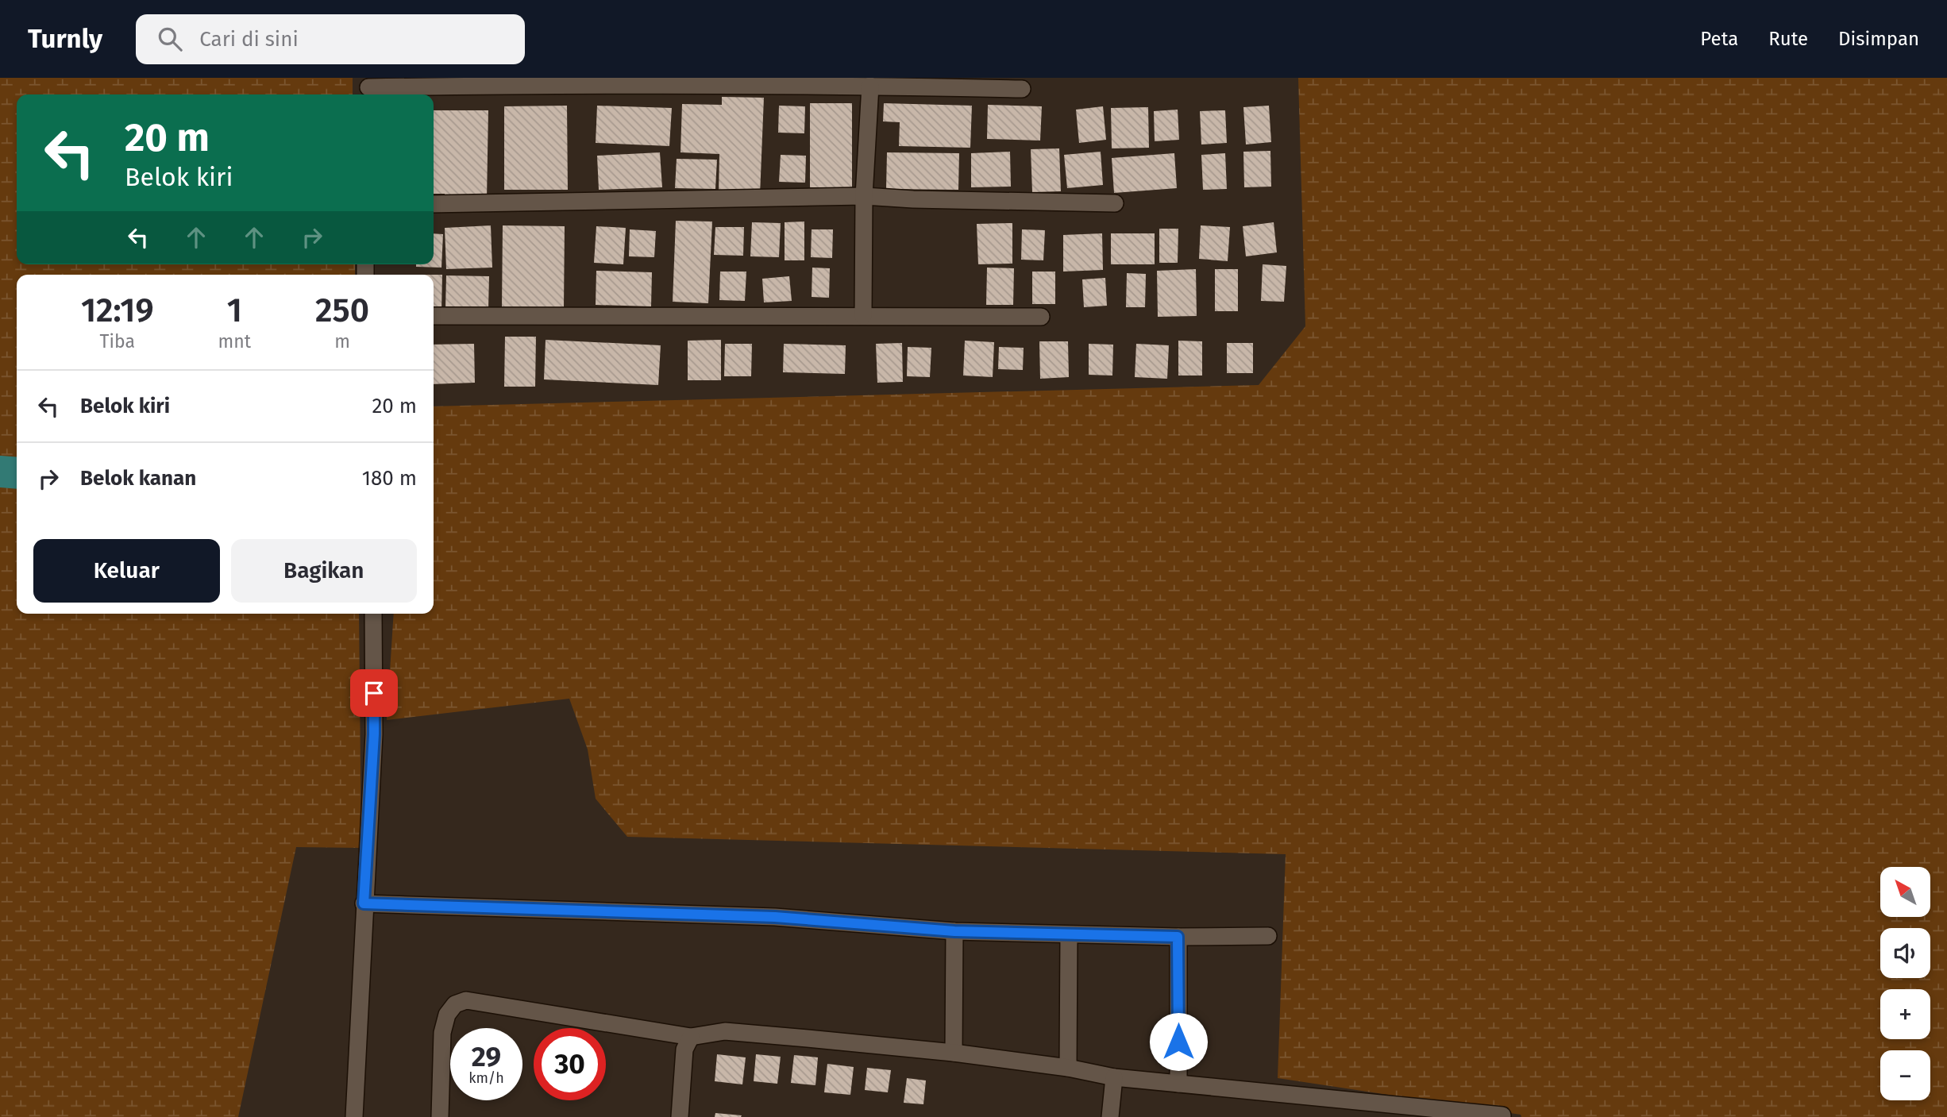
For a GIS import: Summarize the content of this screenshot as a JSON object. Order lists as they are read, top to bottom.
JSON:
{
  "north": "top left",
  "page": {
    "header": "Turnly",
    "search": "Cari di sini",
    "nav": ["Peta", "Rute", "Disimpan"],
    "turn": ["20 m", "Belok kiri"],
    "eta": [
      "12:19",
      "Tiba",
      "1",
      "mnt",
      "250",
      "m"
    ],
    "list": [
      {
        "name": "Belok kiri",
        "value": "20 m"
      },
      {
        "name": "Belok kanan",
        "value": "180 m"
      }
    ],
    "buttons": ["Keluar", "Bagikan"],
    "map_buttons": ["+", "−"],
    "speed": "29 km/h",
    "limit": "30"
  }
}
